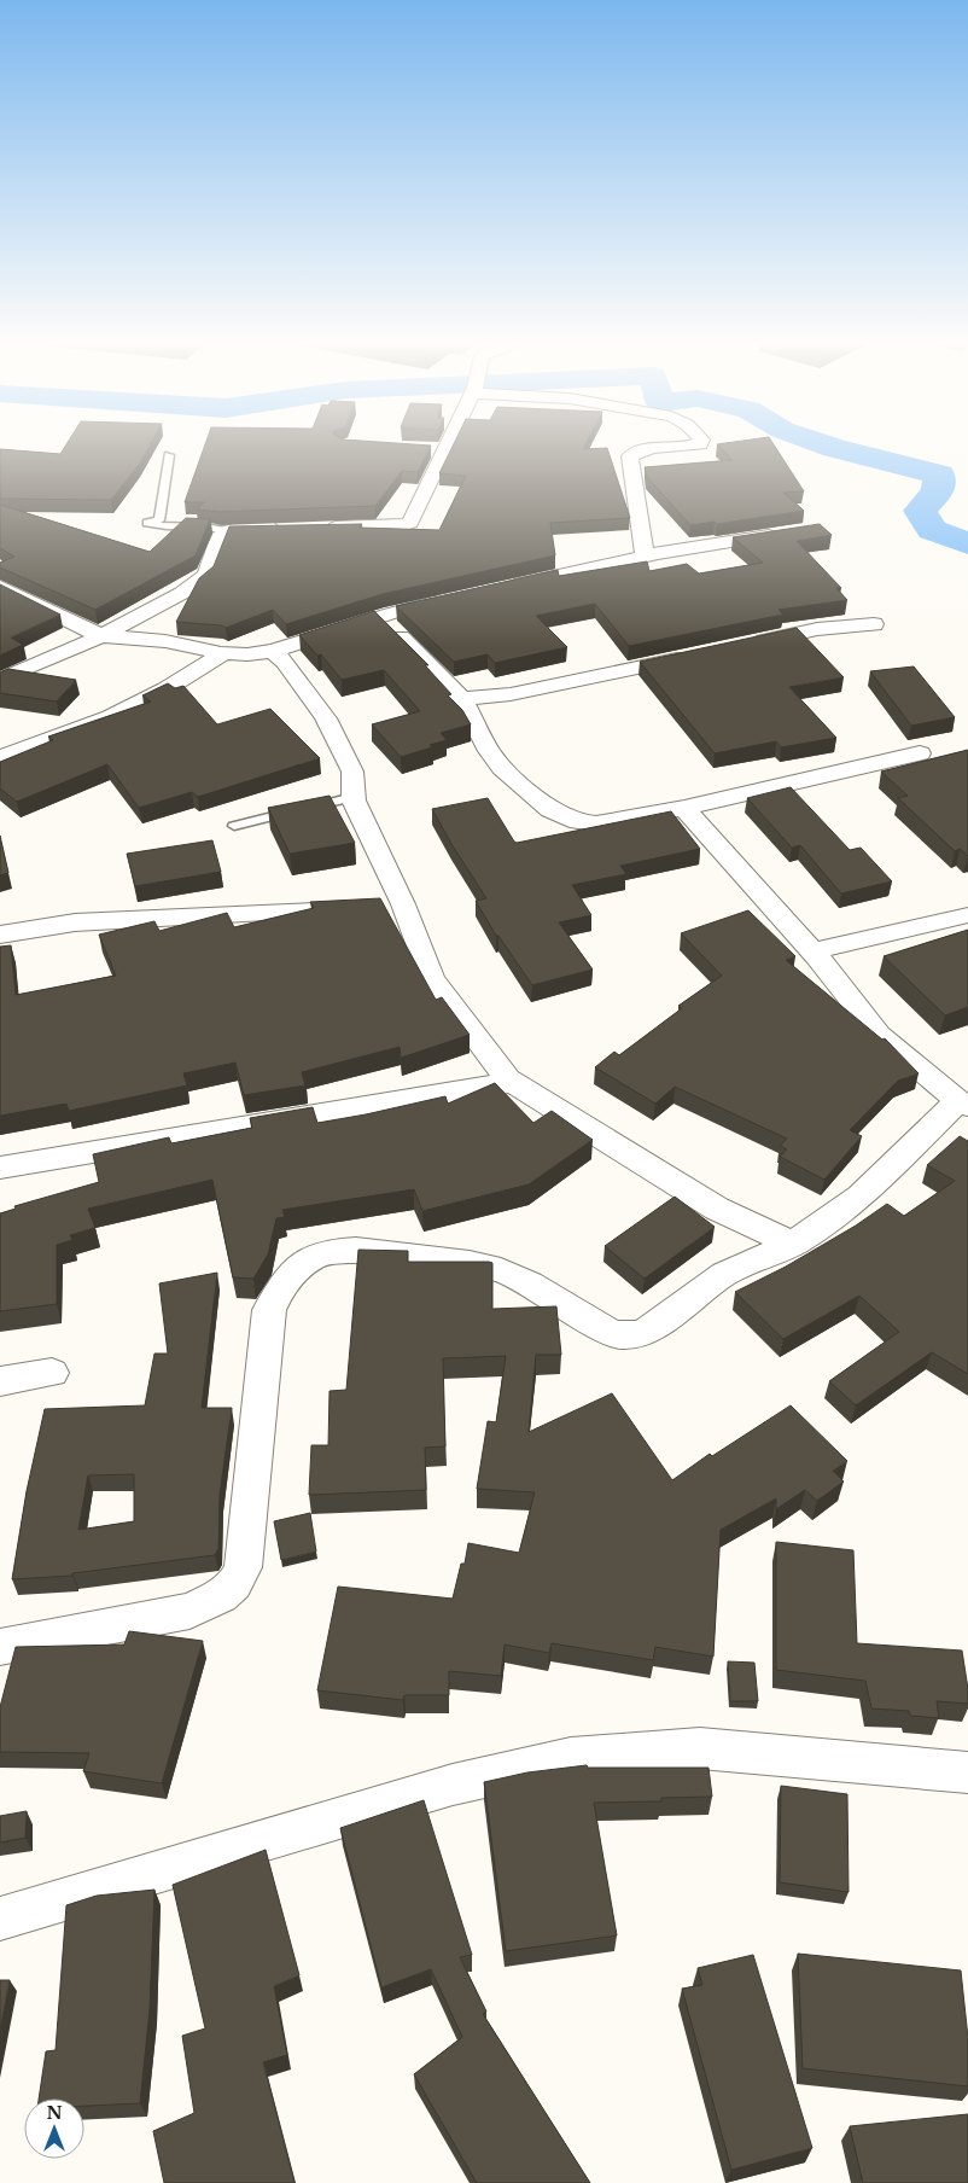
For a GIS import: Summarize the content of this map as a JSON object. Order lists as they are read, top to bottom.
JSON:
{
  "north": "top"
}
